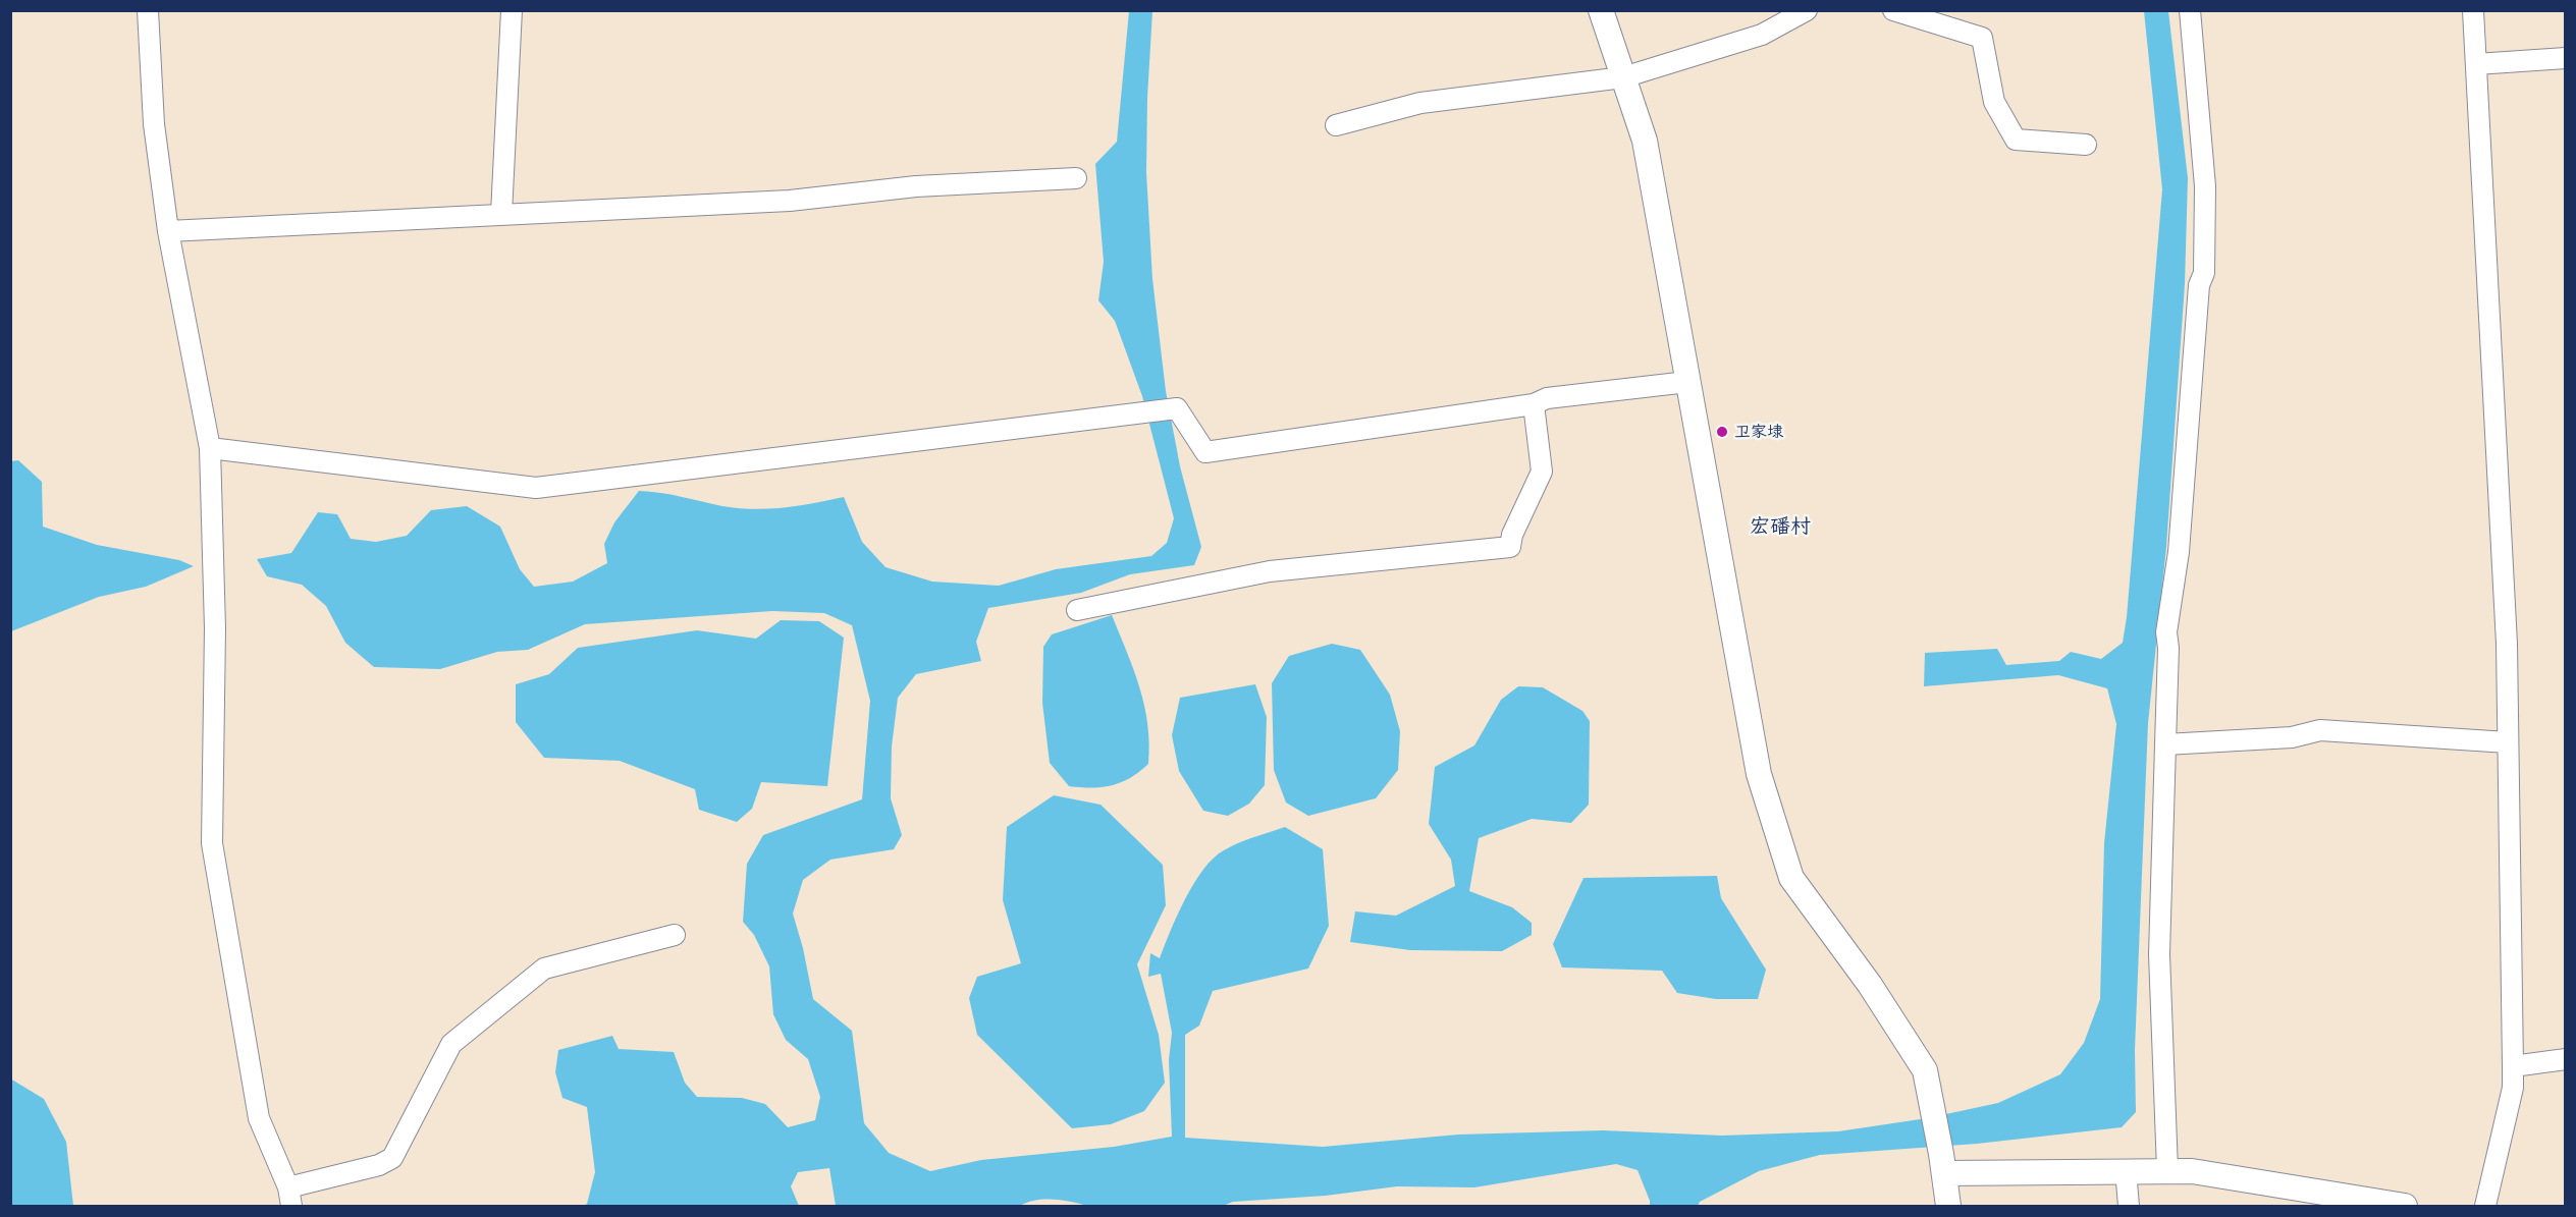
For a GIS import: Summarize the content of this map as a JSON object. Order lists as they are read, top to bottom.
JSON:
{
  "districts": ["宏磻村"],
  "places": ["卫家埭"]
}
